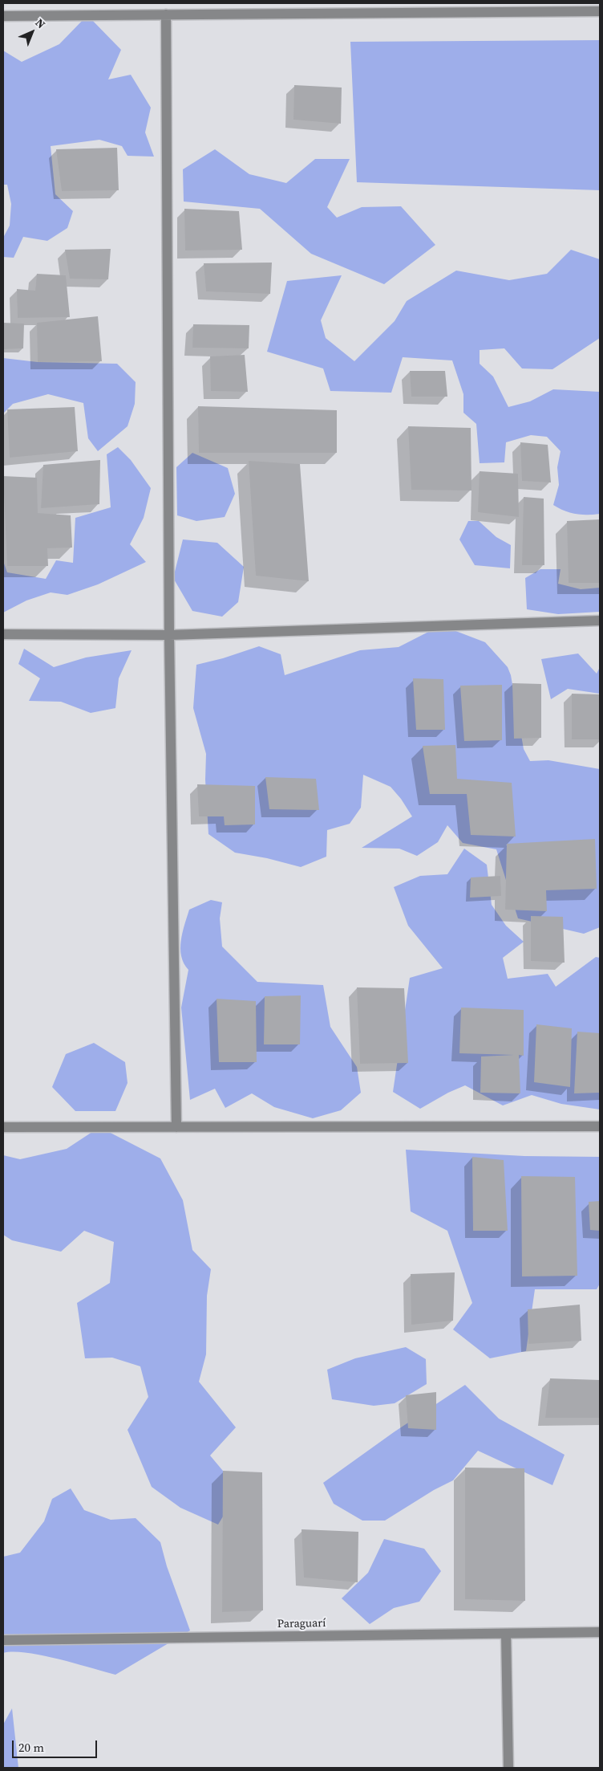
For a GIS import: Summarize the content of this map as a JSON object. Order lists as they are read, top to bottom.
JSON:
{
  "streets": {
    "street": ["Paraguarí"]
  },
  "scale_bar": "20 m",
  "north": "top right"
}
